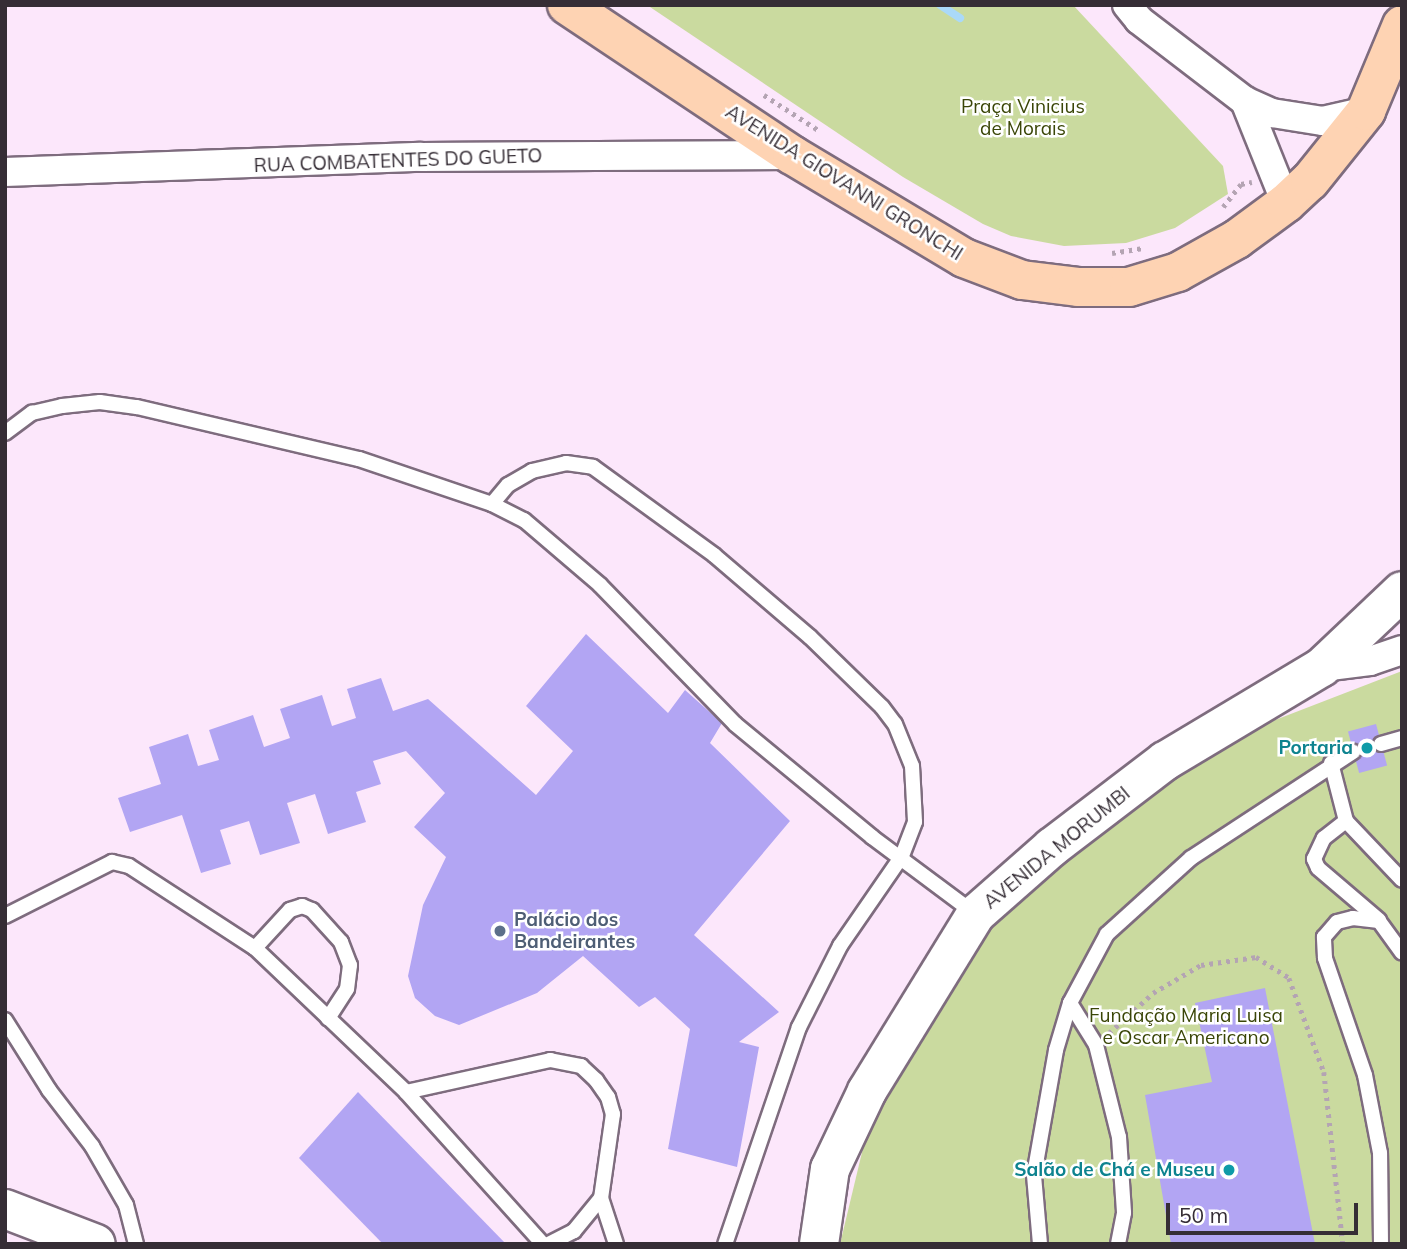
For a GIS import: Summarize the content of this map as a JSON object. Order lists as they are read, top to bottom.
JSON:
{
  "streets": {
    "main road": ["AVENIDA GIOVANNI GRONCHI", "AVENIDA MORUMBI"],
    "street": ["RUA COMBATENTES DO GUETO"]
  },
  "crossings": [
    ["RUA COMBATENTES DO GUETO", "AVENIDA GIOVANNI GRONCHI"]
  ],
  "parks": ["Praça Vinicius de Morais", "Fundação Maria Luisa e Oscar Americano"],
  "places": ["Portaria", "Palácio dos Bandeirantes", "Salão de Chá e Museu"],
  "scale_bar": "50 m"
}
